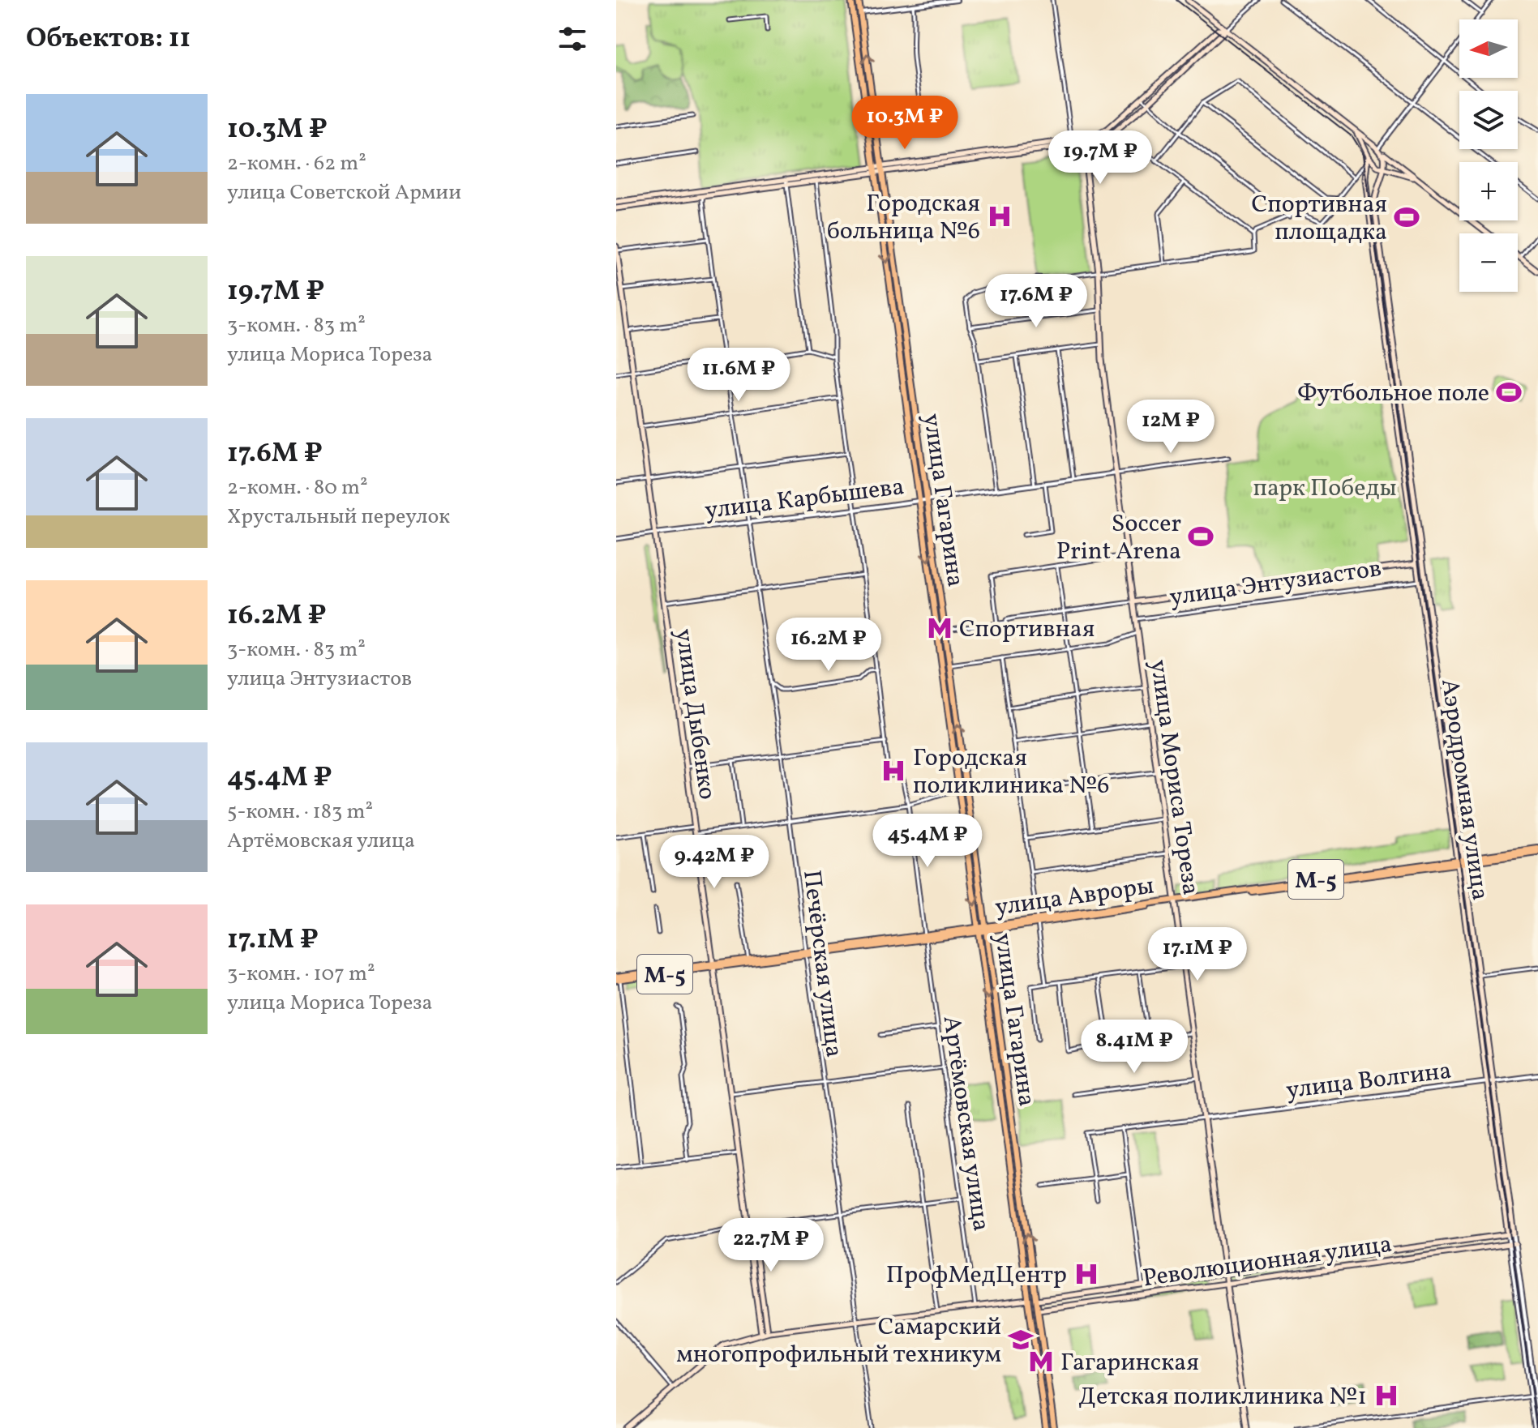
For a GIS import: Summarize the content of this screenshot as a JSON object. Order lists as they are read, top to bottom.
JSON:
{
  "streets": {
    "main road": [
      "улица Гагарина",
      "улица Энтузиастов",
      "улица Дыбенко",
      "улица Мориса Тореза",
      "Аэродромная улица",
      "М-5",
      "улица Авроры",
      "Революционная улица"
    ],
    "street": [
      "улица Карбышева",
      "Печёрская улица",
      "улица Волгина",
      "Артёмовская улица"
    ]
  },
  "crossings": [
    ["улица Карбышева", "улица Гагарина"],
    ["улица Карбышева", "улица Дыбенко"],
    ["улица Карбышева", "улица Мориса Тореза"],
    ["улица Карбышева", "Печёрская улица"],
    ["улица Гагарина", "улица Авроры"],
    ["улица Гагарина", "Революционная улица"],
    ["улица Энтузиастов", "улица Мориса Тореза"],
    ["улица Энтузиастов", "Аэродромная улица"],
    ["улица Дыбенко", "улица Авроры"],
    ["улица Дыбенко", "Революционная улица"],
    ["улица Мориса Тореза", "улица Авроры"],
    ["улица Мориса Тореза", "улица Волгина"],
    ["улица Мориса Тореза", "Революционная улица"],
    ["Аэродромная улица", "улица Авроры"],
    ["Аэродромная улица", "улица Волгина"],
    ["Аэродромная улица", "Революционная улица"],
    ["улица Авроры", "Печёрская улица"],
    ["улица Авроры", "Артёмовская улица"],
    ["Печёрская улица", "Революционная улица"],
    ["Артёмовская улица", "Революционная улица"]
  ],
  "parks": ["парк Победы"],
  "places": {
    "hospital": [
      "Городская больница №6",
      "Городская поликлиника №6",
      "ПрофМедЦентр",
      "Детская поликлиника №1"
    ],
    "sports": ["Спортивная площадка", "Футбольное поле", "Soccer Print Arena"],
    "metro station": ["Спортивная", "Гагаринская"],
    "school or university": ["Самарский многопрофильный техникум"]
  },
  "north": "left",
  "page": {
    "heading": "Объектов: 11",
    "map_buttons": ["+", "−"],
    "list": [
      {
        "name": "10.3M ₽",
        "note": "2-комн. · 62 m² · улица Советской Армии"
      },
      {
        "name": "19.7M ₽",
        "note": "3-комн. · 83 m² · улица Мориса Тореза"
      },
      {
        "name": "17.6M ₽",
        "note": "2-комн. · 80 m² · Хрустальный переулок"
      },
      {
        "name": "16.2M ₽",
        "note": "3-комн. · 83 m² · улица Энтузиастов"
      },
      {
        "name": "45.4M ₽",
        "note": "5-комн. · 183 m² · Артёмовская улица"
      },
      {
        "name": "17.1M ₽",
        "note": "3-комн. · 107 m² · улица Мориса Тореза"
      }
    ],
    "price": [
      "10.3M ₽",
      "19.7M ₽",
      "17.6M ₽",
      "11.6M ₽",
      "12M ₽",
      "16.2M ₽",
      "45.4M ₽",
      "9.42M ₽",
      "17.1M ₽",
      "8.41M ₽",
      "22.7M ₽"
    ]
  }
}
